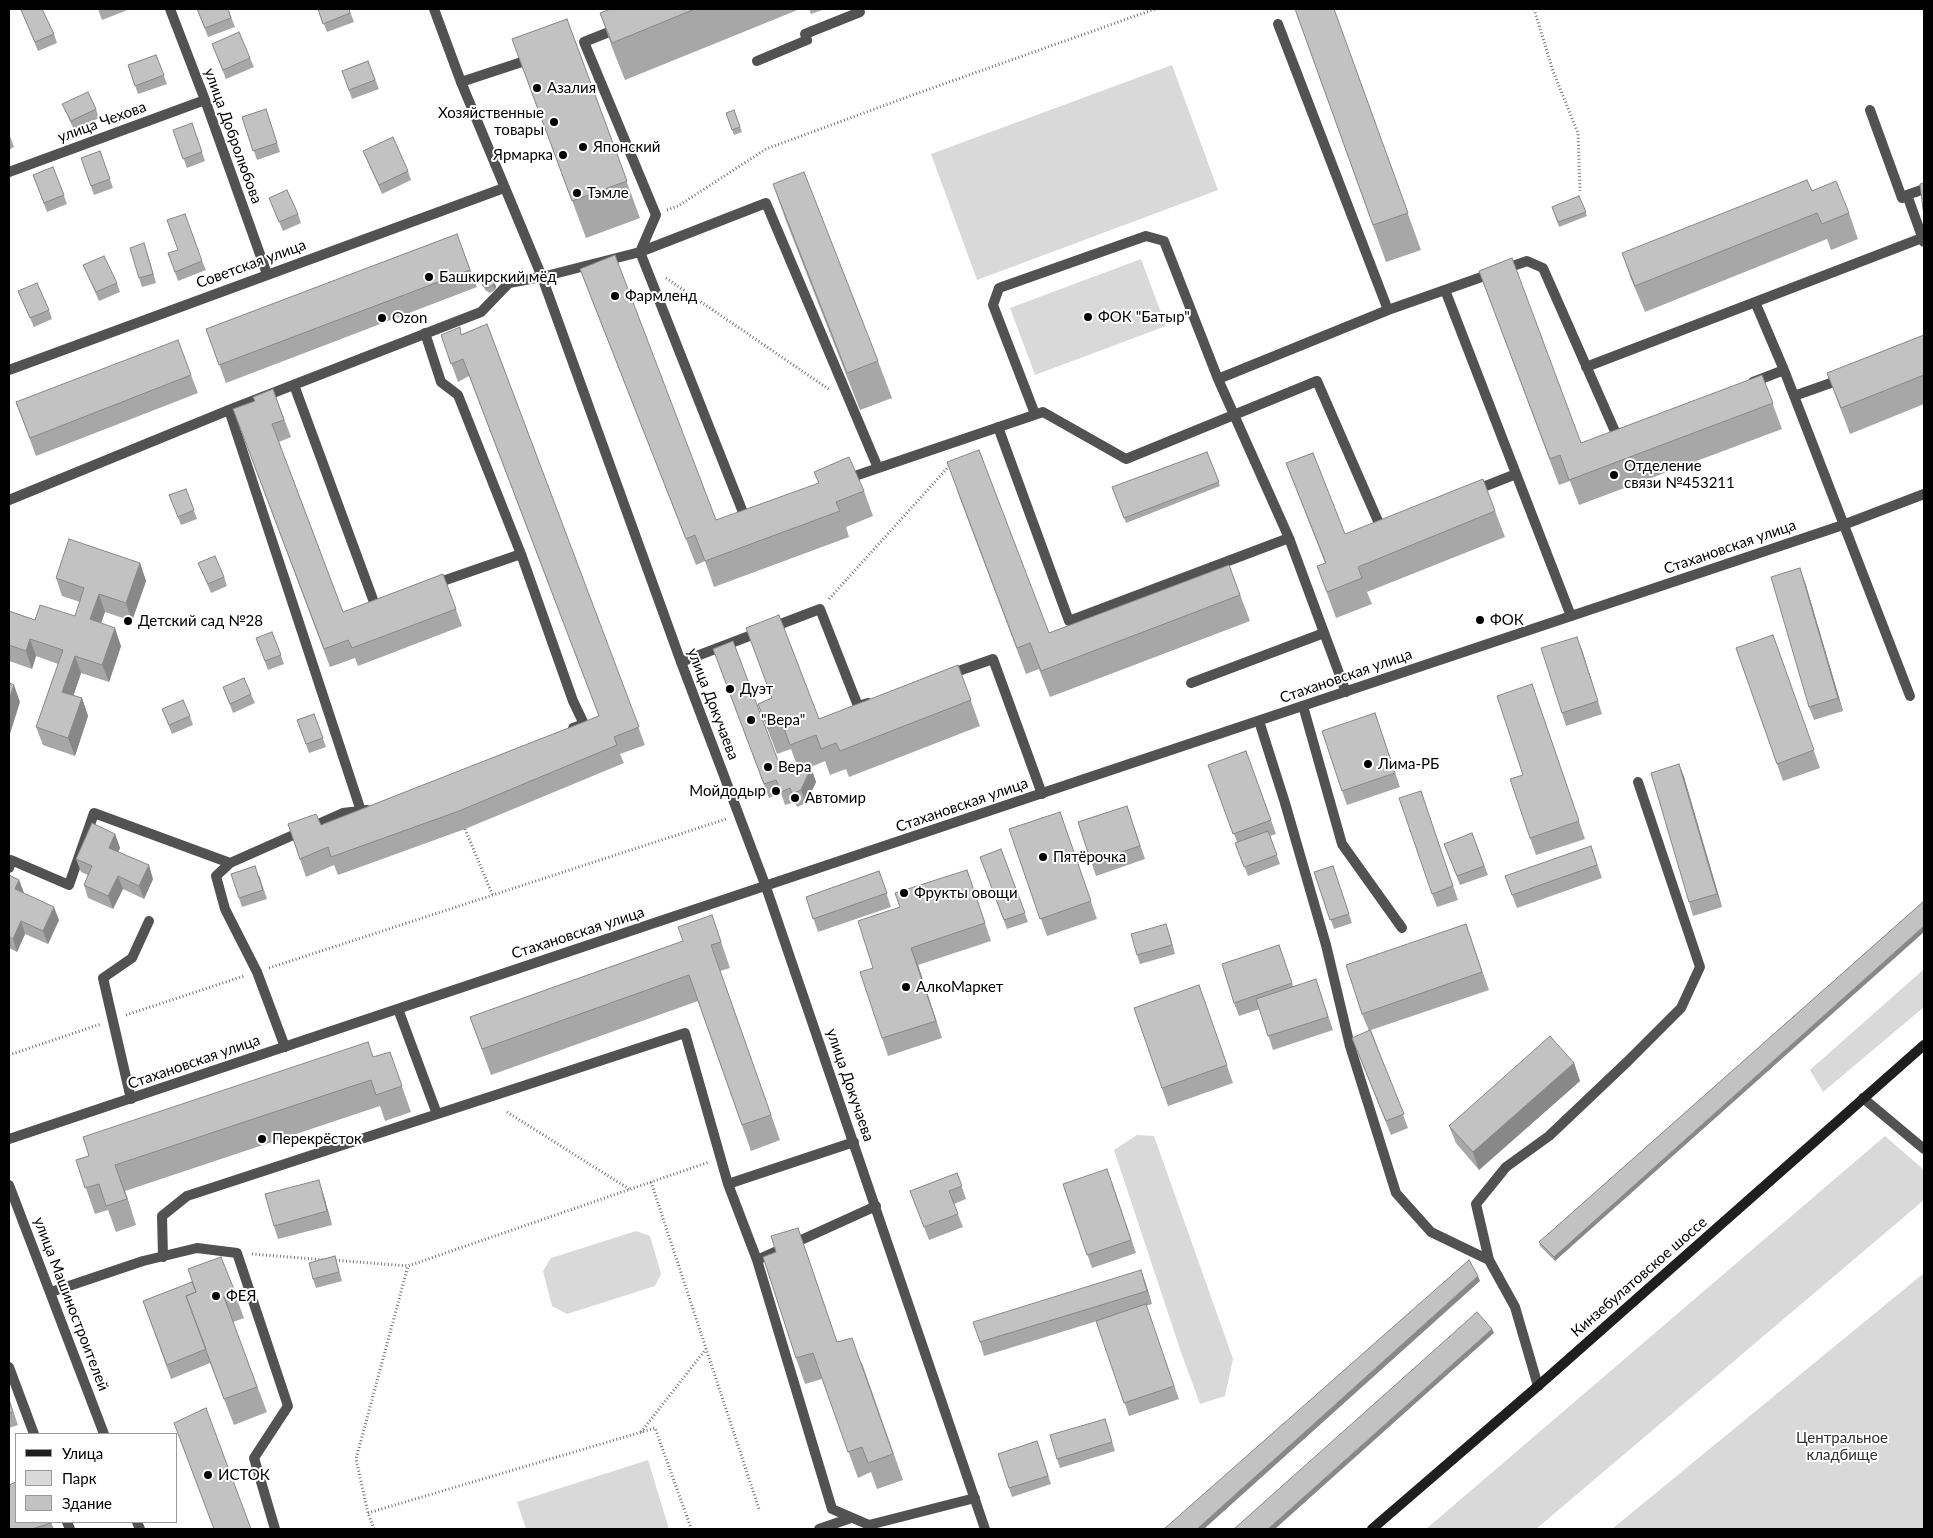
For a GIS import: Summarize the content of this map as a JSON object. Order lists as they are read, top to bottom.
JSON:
{
  "streets": {
    "main road": ["Кинзебулатовское шоссе"],
    "street": [
      "улица Чехова",
      "улица Добролюбова",
      "Советская улица",
      "Стахановская улица",
      "улица Докучаева",
      "улица Машиностроителей"
    ]
  },
  "crossings": [
    ["улица Чехова", "улица Добролюбова"],
    ["улица Добролюбова", "Советская улица"],
    ["Советская улица", "улица Докучаева"],
    ["Стахановская улица", "улица Докучаева"]
  ],
  "parks": ["Центральное кладбище"],
  "places": [
    "Азалия",
    "Хозяйственные товары",
    "Японский",
    "Ярмарка",
    "Тэмле",
    "Башкирский мёд",
    "Фармленд",
    "ФОК \"Батыр\"",
    "Ozon",
    "Отделение связи №453211",
    "ФОК",
    "Детский сад №28",
    "Дуэт",
    "\"Вера\"",
    "Лима-РБ",
    "Вера",
    "Мойдодыр",
    "Автомир",
    "Пятёрочка",
    "Фрукты овощи",
    "АлкоМаркет",
    "Перекрёсток",
    "ФЕЯ",
    "ИСТОК"
  ],
  "legend": ["Улица", "Парк", "Здание"]
}
